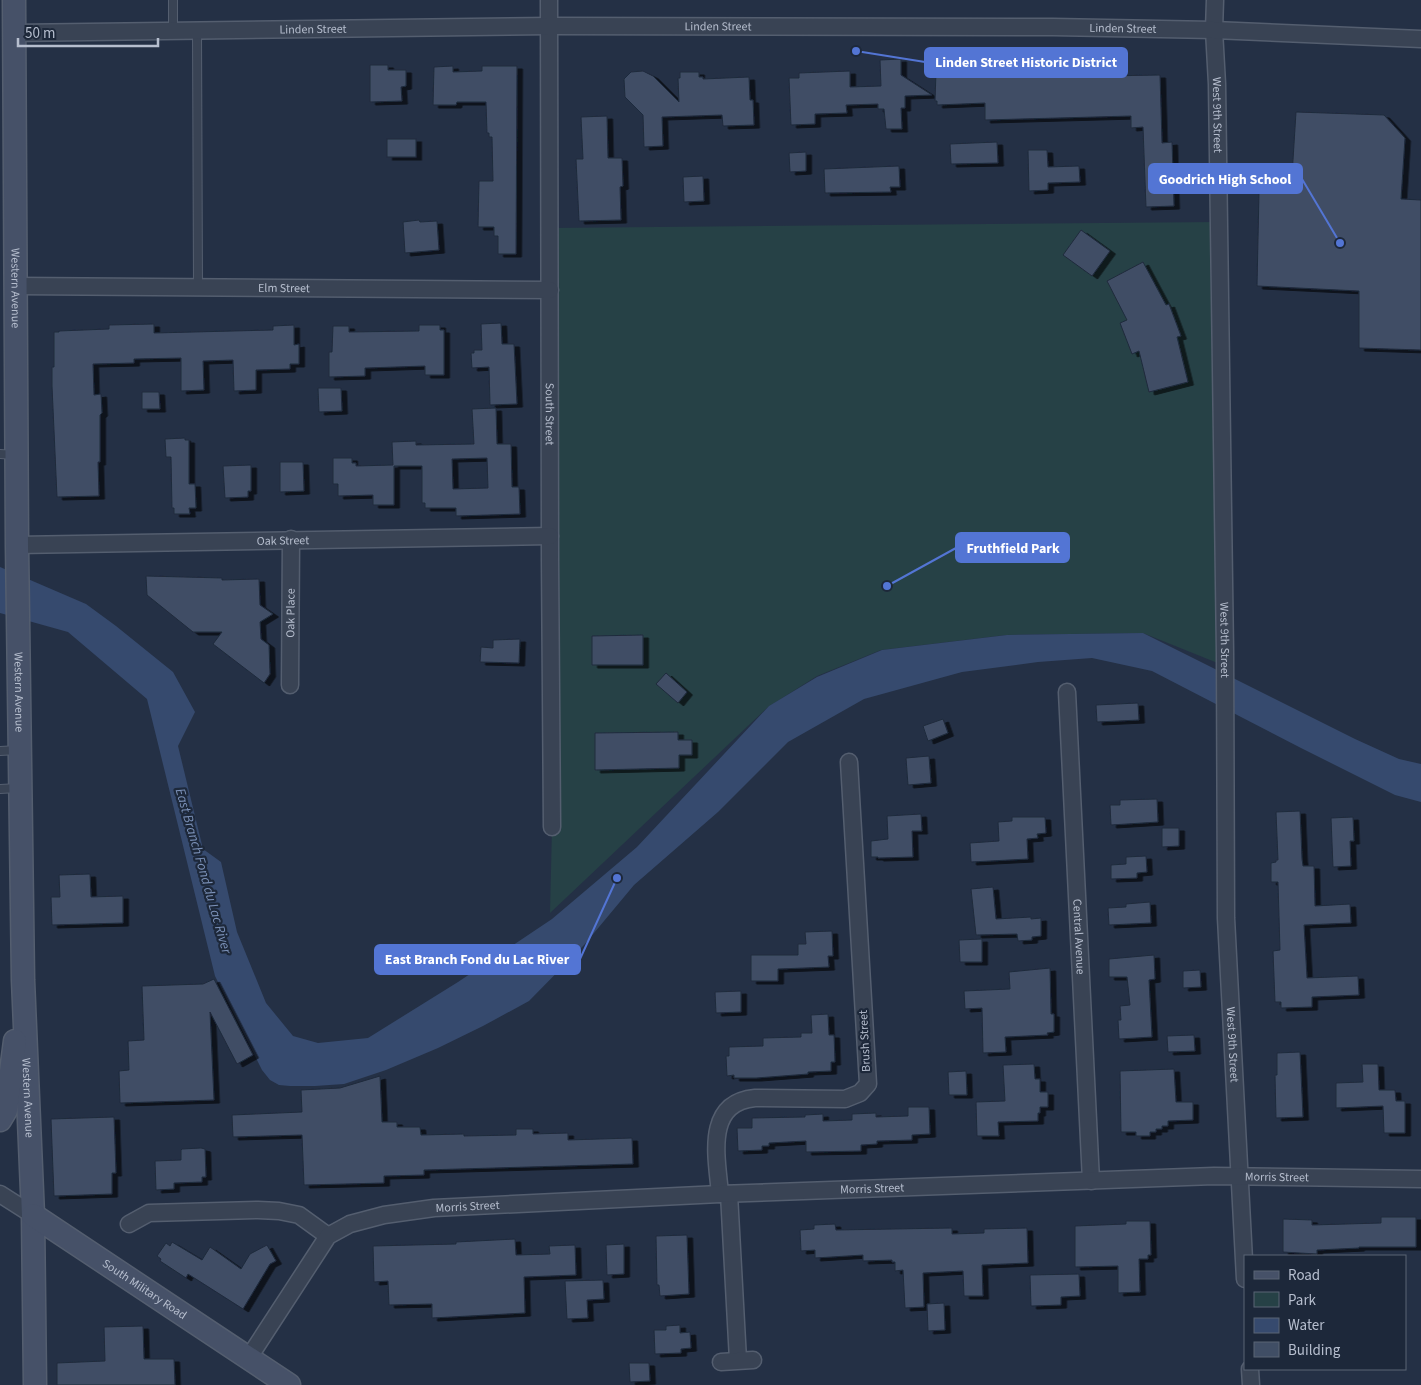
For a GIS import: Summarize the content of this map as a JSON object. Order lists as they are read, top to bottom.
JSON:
{
  "streets": {
    "main road": ["Western Avenue", "South Military Road"],
    "street": [
      "Linden Street",
      "West 9th Street",
      "Elm Street",
      "South Street",
      "Oak Street",
      "Oak Place",
      "Central Avenue",
      "Brush Street",
      "Morris Street"
    ]
  },
  "crossings": [
    ["Linden Street", "West 9th Street"],
    ["Linden Street", "Western Avenue"],
    ["Linden Street", "South Street"],
    ["West 9th Street", "Morris Street"],
    ["Western Avenue", "Elm Street"],
    ["Western Avenue", "Oak Street"],
    ["Western Avenue", "South Military Road"],
    ["Elm Street", "South Street"],
    ["South Street", "Oak Street"],
    ["Oak Street", "Oak Place"],
    ["Central Avenue", "Morris Street"],
    ["Brush Street", "Morris Street"],
    ["Morris Street", "South Military Road"]
  ],
  "water": ["East Branch Fond du Lac River"],
  "places": [
    "Linden Street Historic District",
    "Goodrich High School",
    "Fruthfield Park",
    "East Branch Fond du Lac River"
  ],
  "legend": [
    "Road",
    "Park",
    "Water",
    "Building"
  ],
  "scale_bar": "50 m"
}
